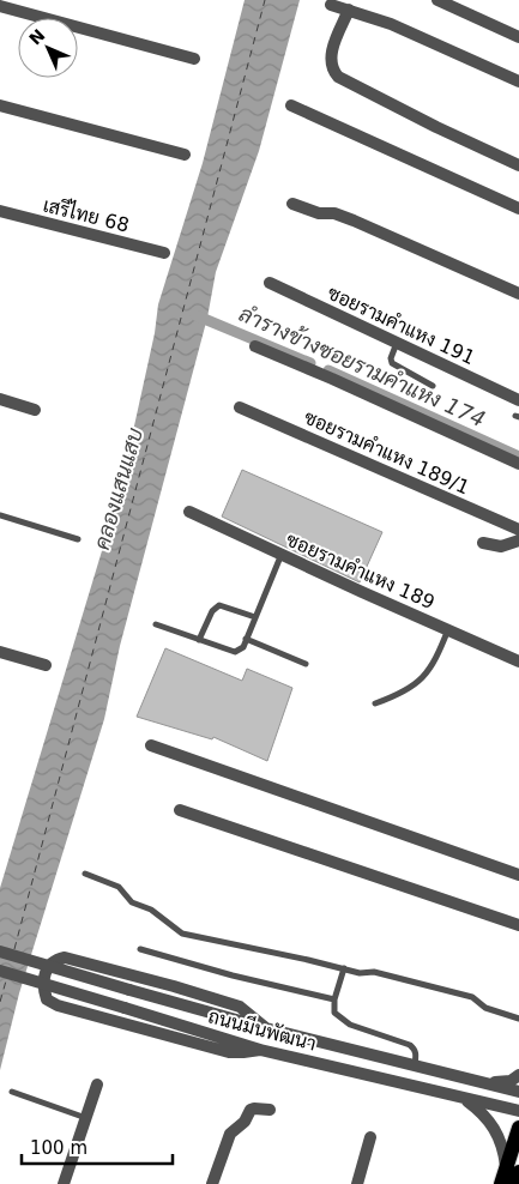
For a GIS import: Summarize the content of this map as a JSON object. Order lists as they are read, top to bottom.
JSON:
{
  "streets": {
    "street": [
      "เสรีไทย 68",
      "ซอยรามคำแหง 191",
      "ซอยรามคำแหง 189/1",
      "ซอยรามคำแหง 189",
      "ถนนมีนพัฒนา"
    ]
  },
  "water": ["ลำรางข้างซอยรามคำแหง 174", "คลองแสนแสบ"],
  "scale_bar": "100 m",
  "north": "top left"
}
